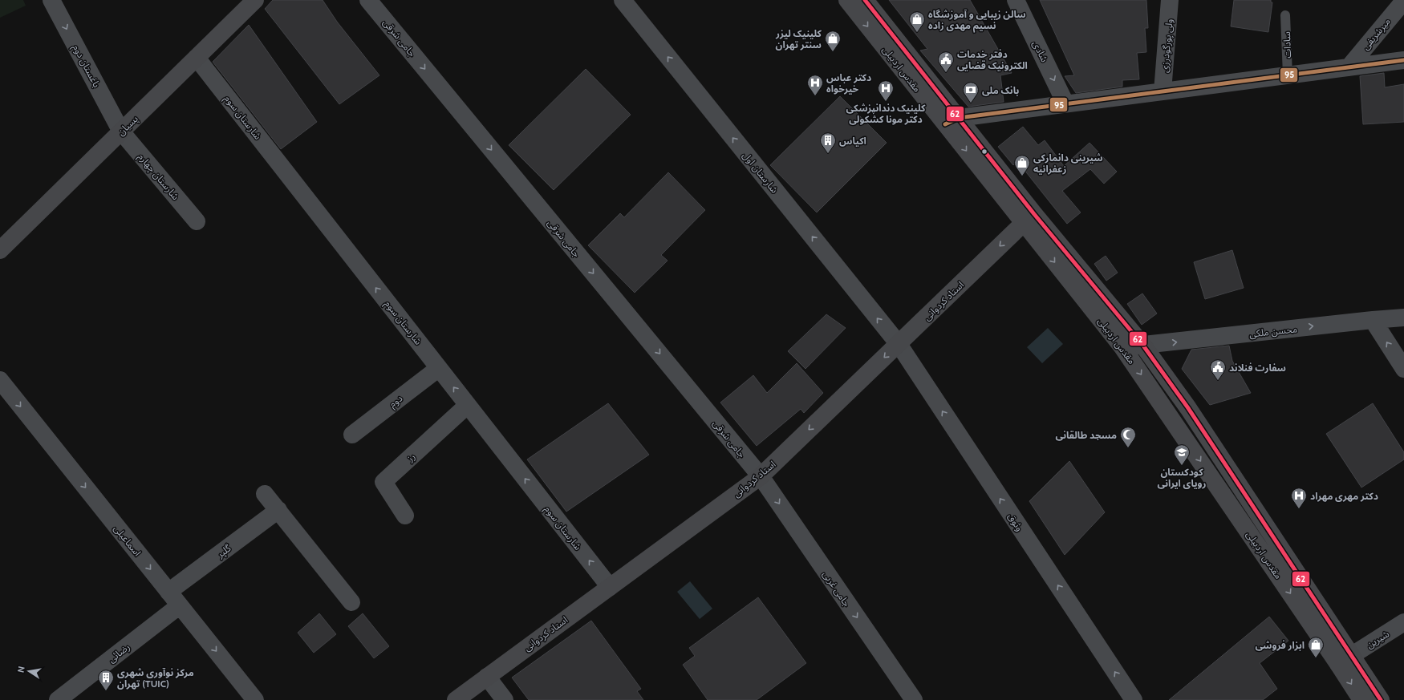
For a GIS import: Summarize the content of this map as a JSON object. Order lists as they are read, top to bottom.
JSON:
{
  "streets": {
    "main road": ["مقدس اردبیلی", "پسیان", "استاد کردوانی"],
    "street": [
      "میرشریفی",
      "جامی شرقی",
      "ولی پورگودرزی",
      "شادی",
      "باغستان دوم",
      "شارستان سوم",
      "شارستان اول",
      "شارستان چهارم",
      "محسن ملکی",
      "دوم",
      "رز",
      "وثوق",
      "اسماعیلی",
      "گلپر",
      "جامی غربی",
      "شیرین",
      "رضائی"
    ],
    "lane": ["سادات"]
  },
  "crossings": [
    ["جامی شرقی", "استاد کردوانی"],
    ["جامی شرقی", "جامی غربی"],
    ["باغستان دوم", "پسیان"],
    ["باغستان دوم", "شارستان چهارم"],
    ["مقدس اردبیلی", "استاد کردوانی"],
    ["مقدس اردبیلی", "محسن ملکی"],
    ["مقدس اردبیلی", "شیرین"],
    ["شارستان سوم", "پسیان"],
    ["شارستان سوم", "استاد کردوانی"],
    ["شارستان سوم", "دوم"],
    ["شارستان سوم", "رز"],
    ["پسیان", "شارستان چهارم"],
    ["شارستان اول", "استاد کردوانی"],
    ["شارستان اول", "وثوق"],
    ["استاد کردوانی", "وثوق"],
    ["استاد کردوانی", "جامی غربی"],
    ["اسماعیلی", "گلپر"],
    ["اسماعیلی", "رضائی"]
  ],
  "one_way": [
    "جامی شرقی",
    "شادی",
    "باغستان دوم",
    "شارستان سوم",
    "شارستان اول",
    "استاد کردوانی",
    "محسن ملکی",
    "وثوق",
    "جامی غربی"
  ],
  "places": {
    "shop": [
      "سالن زیبایی و آموزشگاه نسیم مهدی زاده",
      "کلینیک لیزر سنتر تهران",
      "شیرینی دانمارکی زعفرانیه",
      "ابزار فروشی"
    ],
    "public building": ["دفتر خدمات الکترونیک قضایی", "سفارت فنلاند"],
    "hospital": ["دکتر عباس خیرخواه", "کلینیک دندانپزشکی دکتر مونا کشکولی", "دکتر مهری مهراد"],
    "bank": ["بانک ملی"],
    "building": ["اکیاس", "مرکز نوآوری شهری تهران (TUIC)"],
    "mosque": ["مسجد طالقانی"],
    "school or university": ["کودکستان رویای ایرانی"]
  },
  "lines": ["transit line 62", "transit line 95"],
  "north": "left"
}
